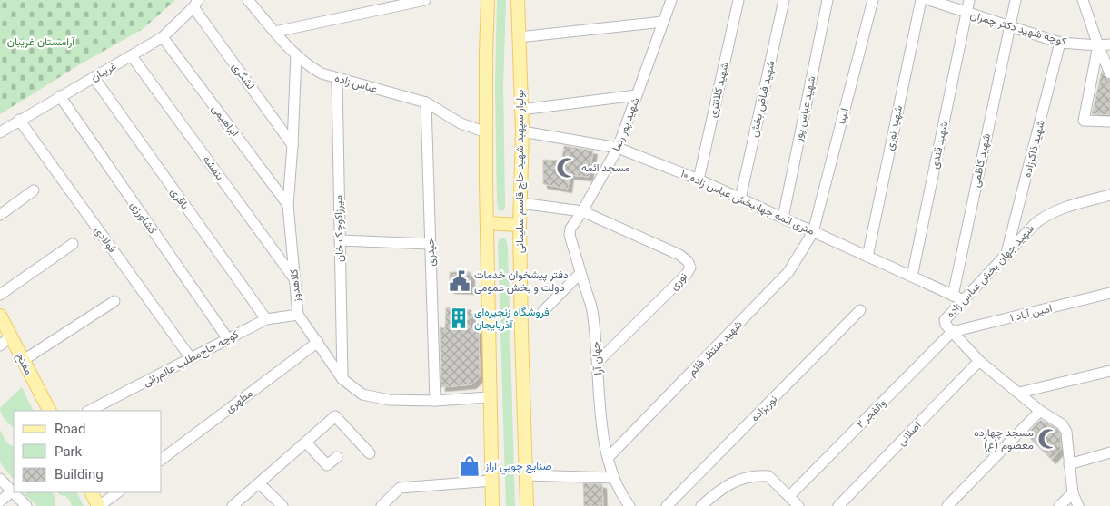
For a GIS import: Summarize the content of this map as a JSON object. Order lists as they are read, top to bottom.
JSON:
{
  "streets": {
    "main road": ["بولوار سپهبد شهید حاج قاسم سلیمانی", "مفتح"],
    "street": [
      "کوچه شهید دکتر چمران",
      "غریبان",
      "لشگری",
      "عباس زاده",
      "شهید کلانتری",
      "شهید فیاض بخش",
      "شهید عباس پور",
      "انبیا",
      "ابراهیمی",
      "شهید پور رضا",
      "شهید نوری",
      "شهید قندی",
      "شهید ذاکرزاده",
      "شهید کاظمی",
      "بنفشه",
      "باقری",
      "۱۰ متری ائمه جهانبخش عباس زاده",
      "کشاورزی",
      "میرزاکوچک خان",
      "فولادی",
      "حیدری",
      "شهید جهان بخش عباس زاده",
      "نوری",
      "کلاهدوز",
      "۱ امین آباد",
      "شهید منتظر قائم",
      "کوچه حاج‌مطلب عالم‌رائی",
      "جهان آرا",
      "مطهری",
      "نوریزاده",
      "والفجر ۲",
      "اصلانی"
    ]
  },
  "crossings": [
    ["کوچه شهید دکتر چمران", "شهید قندی"],
    ["کوچه شهید دکتر چمران", "شهید ذاکرزاده"],
    ["کوچه شهید دکتر چمران", "شهید کاظمی"],
    ["غریبان", "لشگری"],
    ["غریبان", "ابراهیمی"],
    ["غریبان", "بنفشه"],
    ["غریبان", "باقری"],
    ["غریبان", "کشاورزی"],
    ["غریبان", "فولادی"],
    ["لشگری", "کلاهدوز"],
    ["عباس زاده", "میرزاکوچک خان"],
    ["عباس زاده", "حیدری"],
    ["عباس زاده", "کلاهدوز"],
    ["شهید کلانتری", "۱۰ متری ائمه جهانبخش عباس زاده"],
    ["شهید فیاض بخش", "۱۰ متری ائمه جهانبخش عباس زاده"],
    ["شهید عباس پور", "۱۰ متری ائمه جهانبخش عباس زاده"],
    ["انبیا", "۱۰ متری ائمه جهانبخش عباس زاده"],
    ["انبیا", "شهید منتظر قائم"],
    ["ابراهیمی", "کلاهدوز"],
    ["شهید پور رضا", "۱۰ متری ائمه جهانبخش عباس زاده"],
    ["شهید پور رضا", "نوری"],
    ["شهید پور رضا", "جهان آرا"],
    ["شهید نوری", "۱۰ متری ائمه جهانبخش عباس زاده"],
    ["شهید قندی", "۱۰ متری ائمه جهانبخش عباس زاده"],
    ["شهید ذاکرزاده", "شهید جهان بخش عباس زاده"],
    ["شهید کاظمی", "۱۰ متری ائمه جهانبخش عباس زاده"],
    ["بنفشه", "کلاهدوز"],
    ["بولوار سپهبد شهید حاج قاسم سلیمانی", "۱۰ متری ائمه جهانبخش عباس زاده"],
    ["باقری", "کوچه حاج‌مطلب عالم‌رائی"],
    ["۱۰ متری ائمه جهانبخش عباس زاده", "شهید جهان بخش عباس زاده"],
    ["۱۰ متری ائمه جهانبخش عباس زاده", "شهید منتظر قائم"],
    ["کشاورزی", "کوچه حاج‌مطلب عالم‌رائی"],
    ["میرزاکوچک خان", "کلاهدوز"],
    ["فولادی", "کوچه حاج‌مطلب عالم‌رائی"],
    ["حیدری", "کلاهدوز"],
    ["شهید جهان بخش عباس زاده", "۱ امین آباد"],
    ["شهید جهان بخش عباس زاده", "والفجر ۲"],
    ["شهید جهان بخش عباس زاده", "اصلانی"],
    ["نوری", "جهان آرا"],
    ["کلاهدوز", "کوچه حاج‌مطلب عالم‌رائی"],
    ["کلاهدوز", "مطهری"],
    ["۱ امین آباد", "والفجر ۲"],
    ["شهید منتظر قائم", "جهان آرا"]
  ],
  "parks": ["آرامستان غریبان"],
  "places": {
    "mosque": ["مسجد ائمه", "مسجد چهارده معصوم (ع)"],
    "public building": ["دفتر پیشخوان خدمات دولت و بخش عمومی"],
    "building": ["فروشگاه زنجیره‌ای آذربایجان"],
    "shop": ["صنايع چوبي آراز"]
  },
  "legend": ["Road", "Park", "Building"]
}
